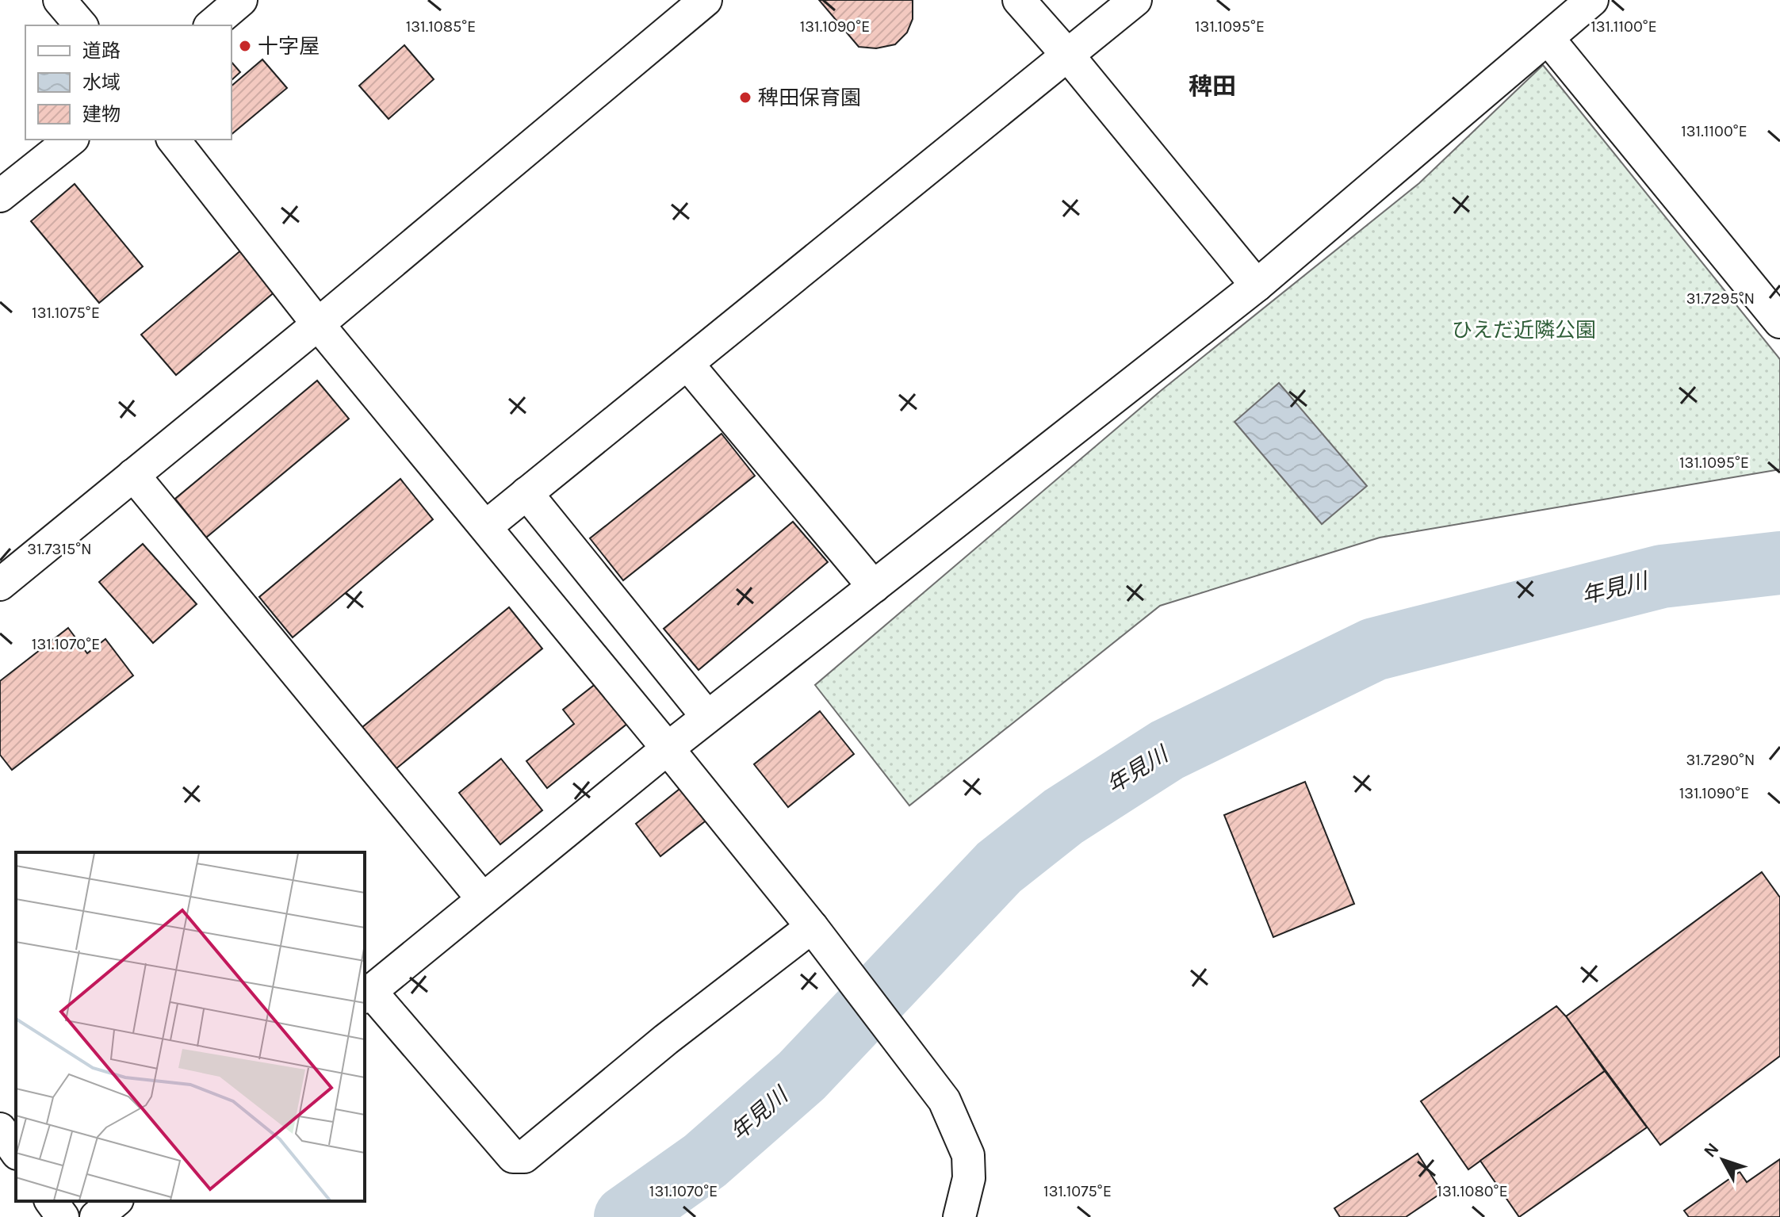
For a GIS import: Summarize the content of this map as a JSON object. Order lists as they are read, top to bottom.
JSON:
{
  "districts": ["稗田"],
  "water": ["年見川"],
  "parks": ["ひえだ近隣公園"],
  "places": ["十字屋", "稗田保育園"],
  "legend": ["道路", "水域", "建物"],
  "north": "top left",
  "coordinates": [
    "131.1090°E",
    "131.1085°E",
    "131.1095°E",
    "131.1100°E",
    "31.7295°N",
    "131.1075°E",
    "31.7315°N",
    "131.1070°E",
    "31.7290°N",
    "131.1080°E"
  ]
}
